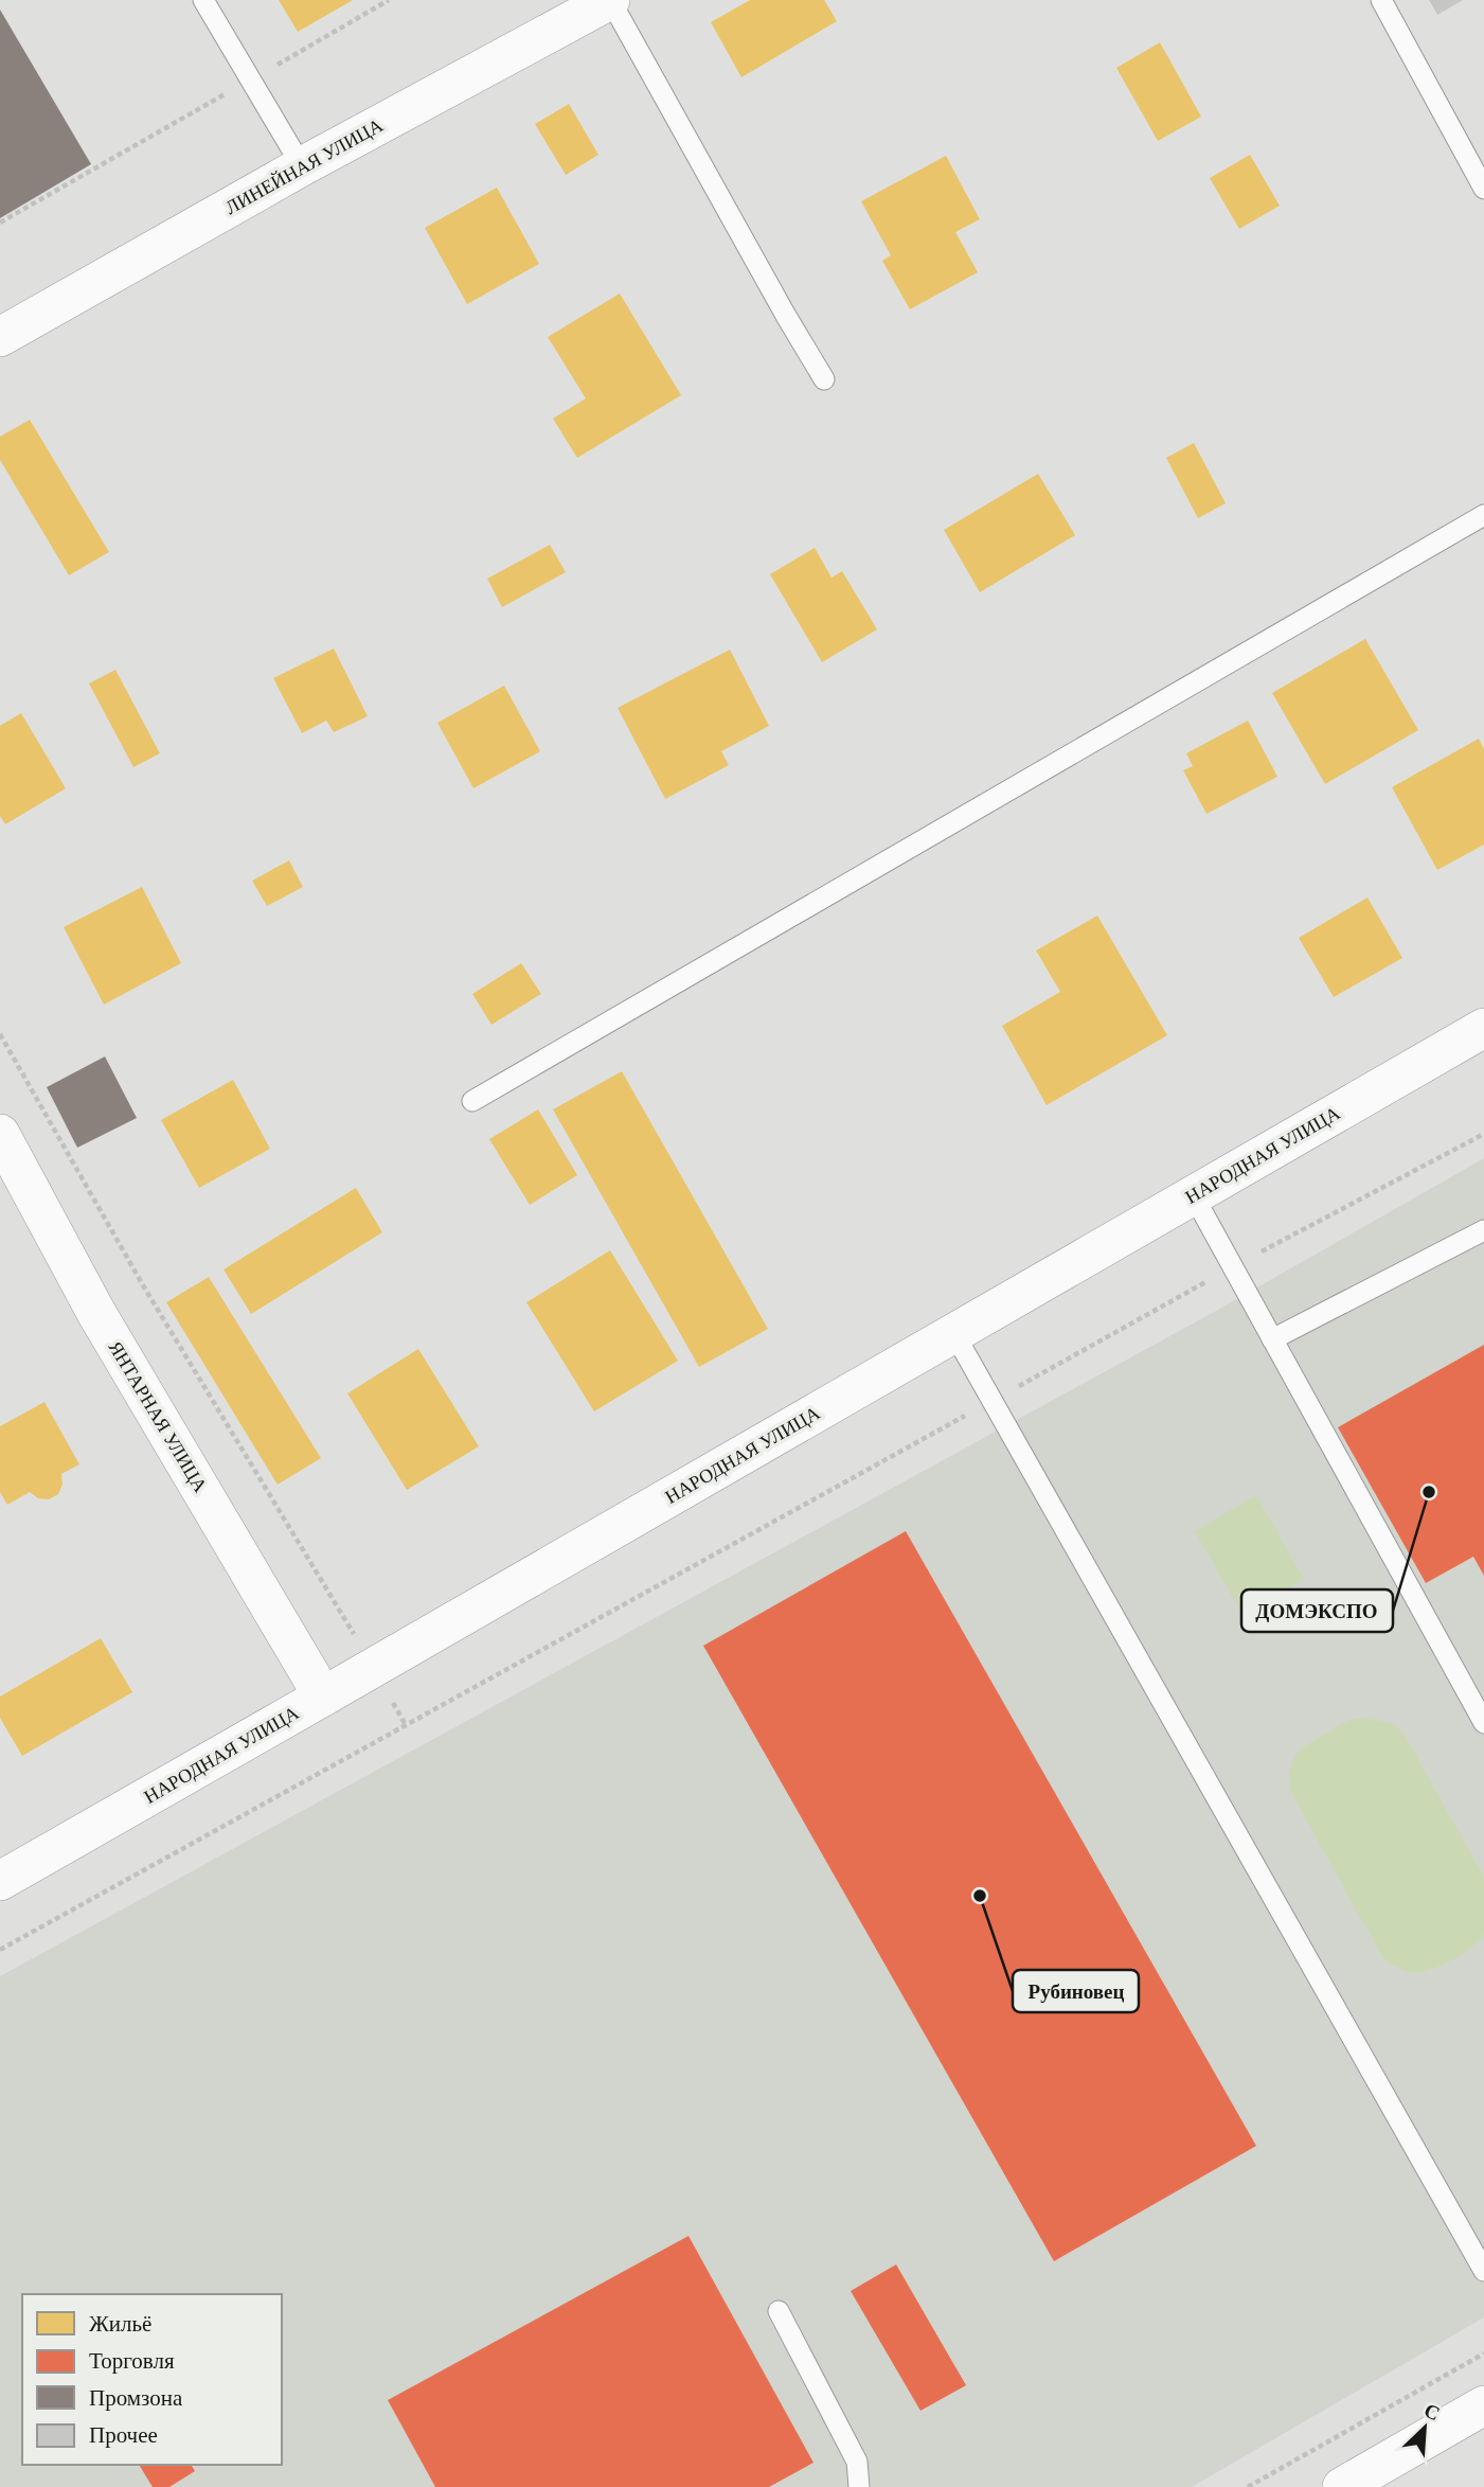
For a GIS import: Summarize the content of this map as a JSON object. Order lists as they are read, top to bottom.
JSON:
{
  "streets": {
    "street": ["ЛИНЕЙНАЯ УЛИЦА", "НАРОДНАЯ УЛИЦА", "ЯНТАРНАЯ УЛИЦА"]
  },
  "crossings": [
    ["НАРОДНАЯ УЛИЦА", "ЯНТАРНАЯ УЛИЦА"]
  ],
  "places": ["ДОМЭКСПО", "Рубиновец"],
  "legend": [
    "Жильё",
    "Торговля",
    "Промзона",
    "Прочее"
  ],
  "north": "top right"
}
